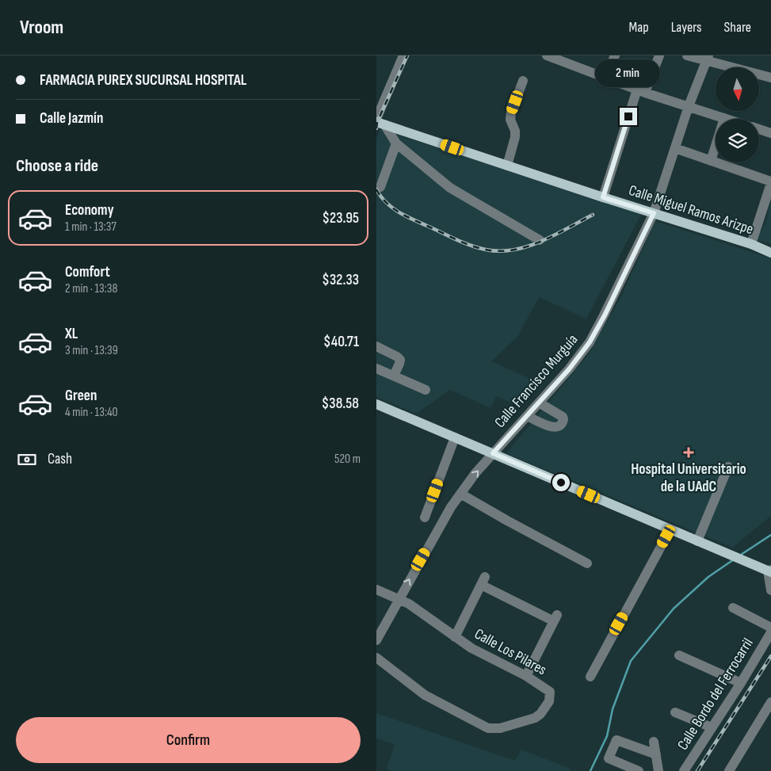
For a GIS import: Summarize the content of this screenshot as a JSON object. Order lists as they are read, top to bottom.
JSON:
{
  "streets": {
    "main road": ["Calle Miguel Ramos Arizpe"],
    "street": ["Calle Francisco Murguía", "Calle Los Pilares", "Calle Bordo del Ferrocarril"]
  },
  "crossings": [
    ["Calle Miguel Ramos Arizpe", "Calle Francisco Murguía"],
    ["Calle Francisco Murguía", "Calle Los Pilares"]
  ],
  "places": {
    "health": ["Hospital Universitario de la UAdC"]
  },
  "north": "bottom",
  "page": {
    "header": "Vroom",
    "nav": ["Map", "Layers", "Share"],
    "banner": ["FARMACIA PUREX SUCURSAL HOSPITAL", "Calle Jazmín"],
    "bubble": "2 min",
    "heading": "Choose a ride",
    "list": [
      {
        "name": "Economy",
        "note": "1 min · 13:37",
        "value": "$23.95"
      },
      {
        "name": "Comfort",
        "note": "2 min · 13:38",
        "value": "$32.33"
      },
      {
        "name": "XL",
        "note": "3 min · 13:39",
        "value": "$40.71"
      },
      {
        "name": "Green",
        "note": "4 min · 13:40",
        "value": "$38.58"
      }
    ],
    "pay": ["Cash", "520 m"],
    "buttons": "Confirm"
  }
}
